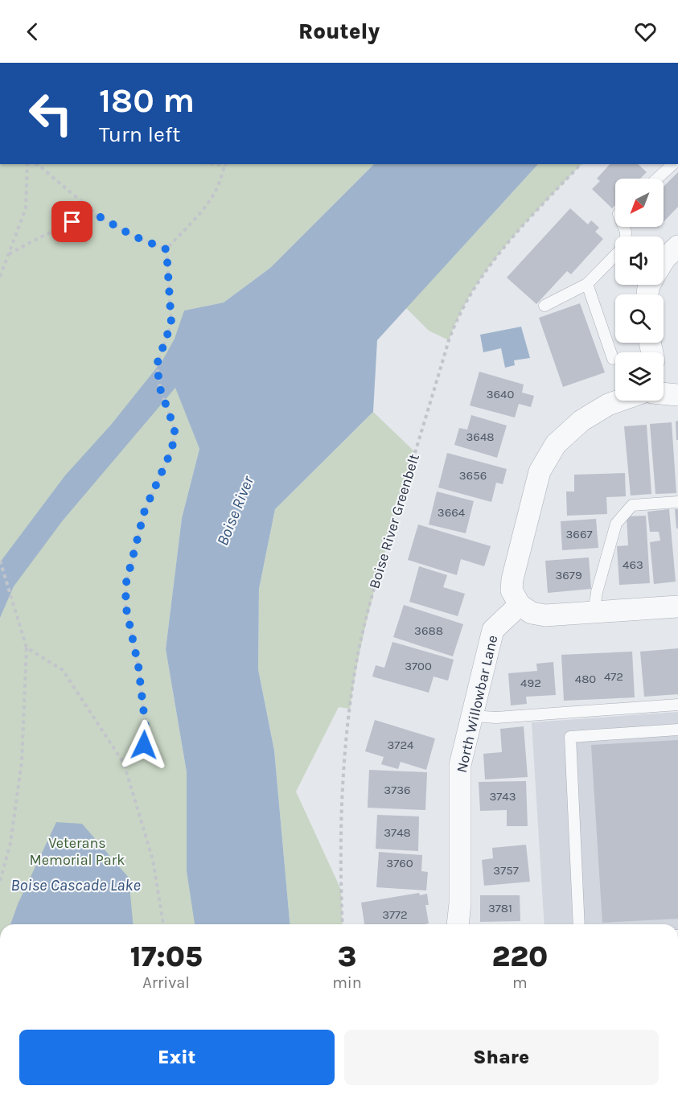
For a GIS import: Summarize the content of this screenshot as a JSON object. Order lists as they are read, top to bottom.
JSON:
{
  "streets": {
    "street": ["North Willowbar Lane"],
    "path": ["Boise River Greenbelt"]
  },
  "water": ["Boise River", "Boise Cascade Lake"],
  "parks": ["Veterans Memorial Park"],
  "house_numbers": [
    "3640",
    "3648",
    "3656",
    "3664",
    "3667",
    "463",
    "3679",
    "3688",
    "3700",
    "472",
    "480",
    "492",
    "3724",
    "3736",
    "3743",
    "3748",
    "3760",
    "3757",
    "3781",
    "3772"
  ],
  "north": "bottom left",
  "page": {
    "header": "Routely",
    "turn": ["180 m", "Turn left"],
    "eta": [
      "17:05",
      "Arrival",
      "3",
      "min",
      "220",
      "m"
    ],
    "buttons": ["Exit", "Share"]
  }
}
